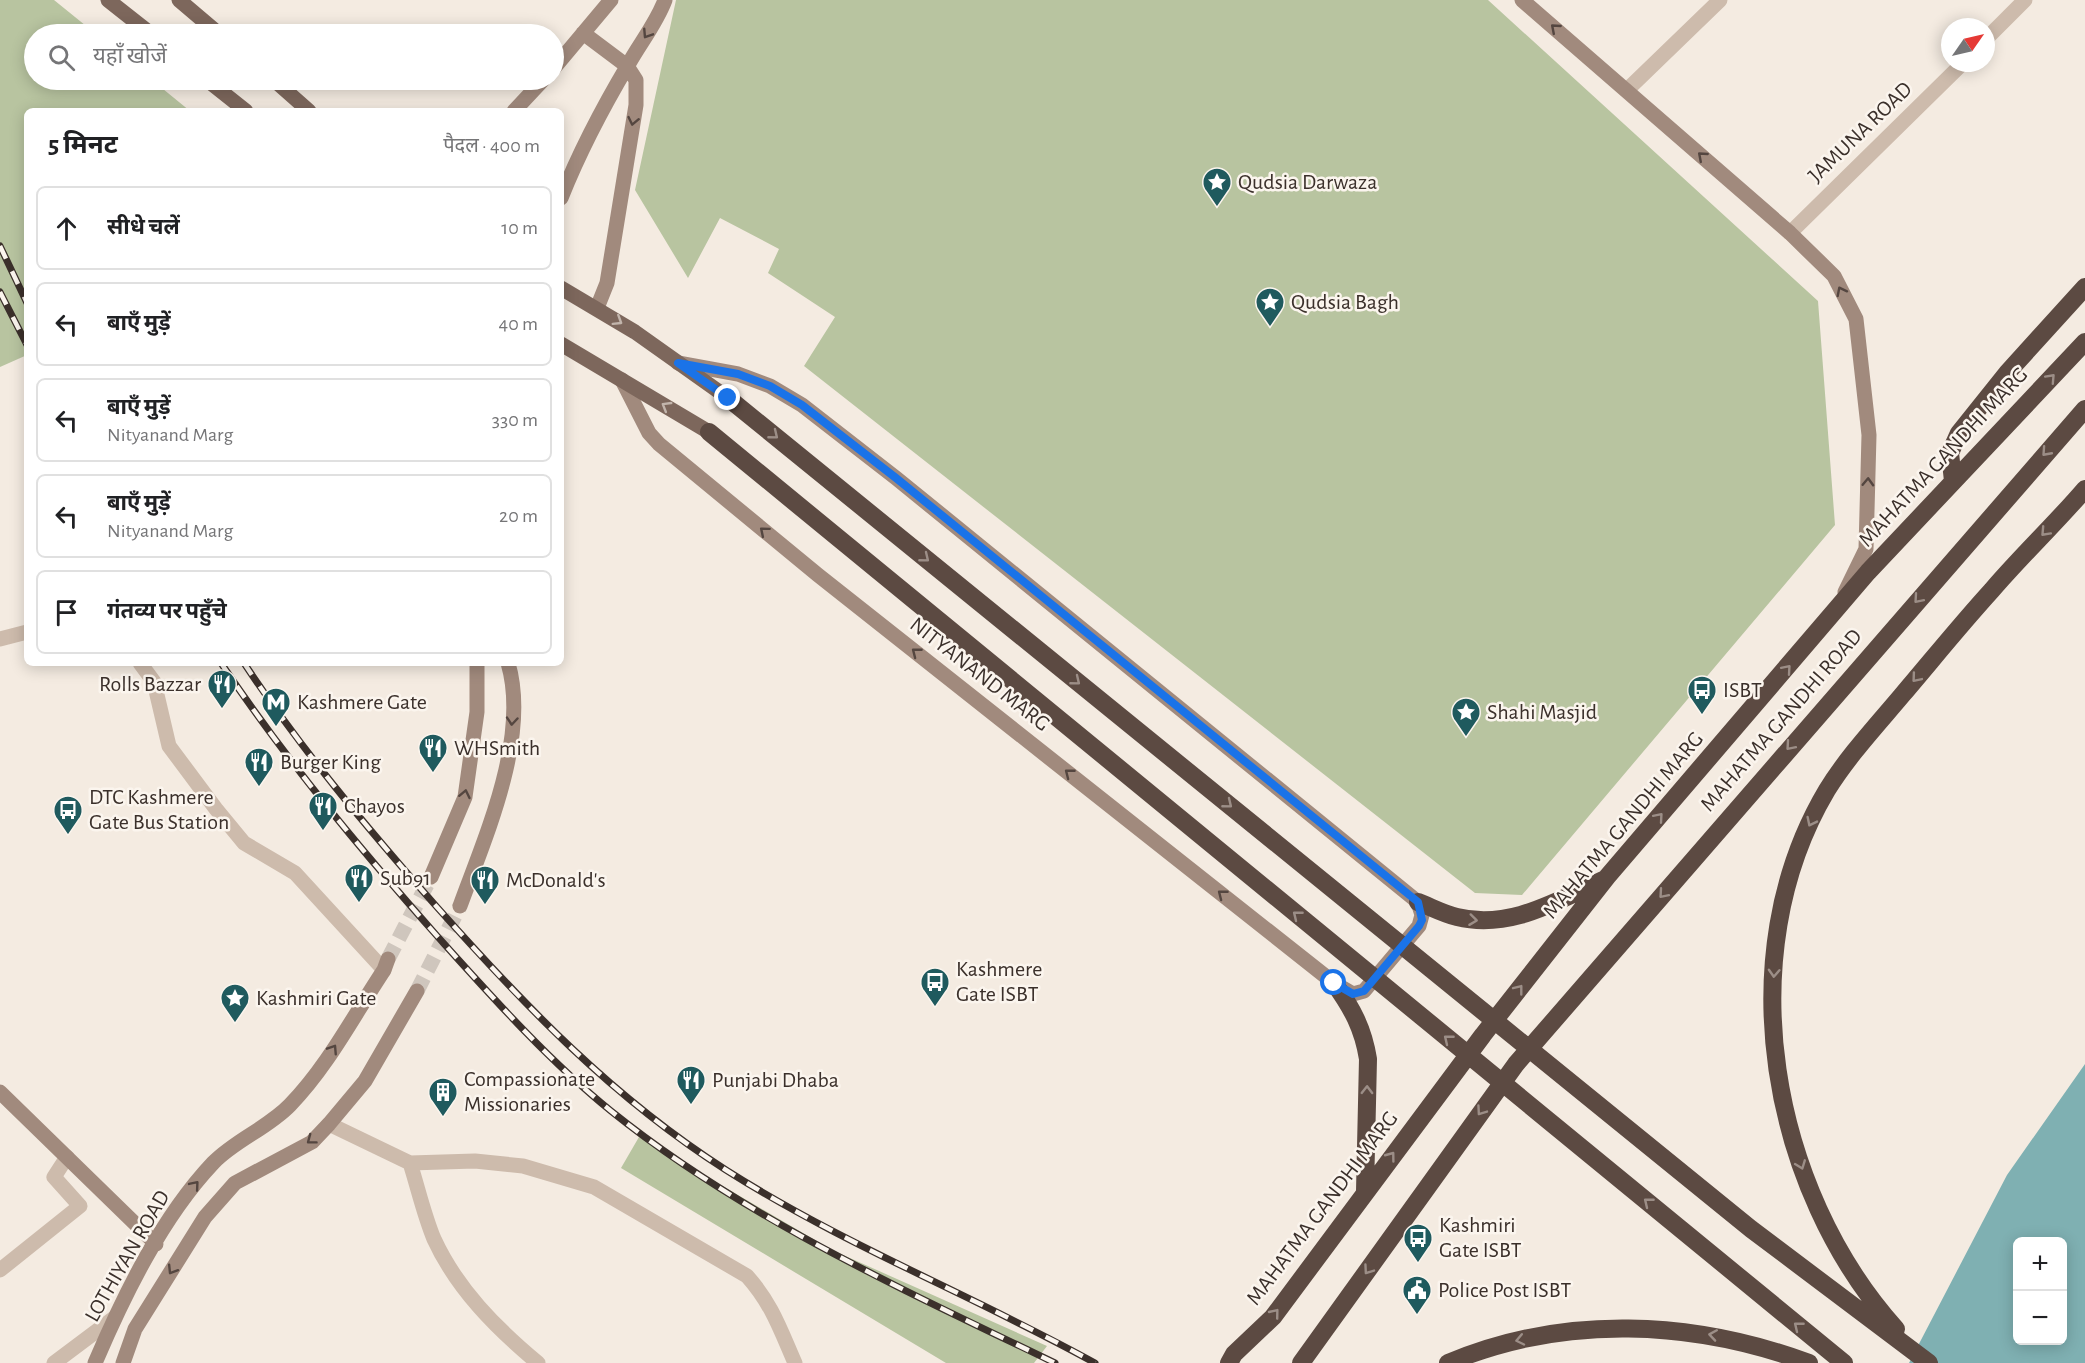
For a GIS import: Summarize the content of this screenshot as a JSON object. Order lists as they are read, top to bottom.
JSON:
{
  "streets": {
    "highway": ["MAHATMA GANDHI MARG", "MAHATMA GANDHI ROAD"],
    "main road": ["NITYANAND MARG", "LOTHIYAN ROAD"],
    "street": ["JAMUNA ROAD"]
  },
  "one_way": ["MAHATMA GANDHI MARG", "MAHATMA GANDHI ROAD"],
  "places": {
    "place": [
      "Qudsia Darwaza",
      "Qudsia Bagh",
      "Shahi Masjid",
      "Kashmiri Gate"
    ],
    "restaurant": [
      "Rolls Bazzar",
      "WHSmith",
      "Burger King",
      "Chayos",
      "Sub91",
      "McDonald's",
      "Punjabi Dhaba"
    ],
    "bus stop": [
      "ISBT",
      "DTC Kashmere Gate Bus Station",
      "Kashmere Gate ISBT",
      "Kashmiri Gate ISBT"
    ],
    "metro station": ["Kashmere Gate"],
    "building": ["Compassionate Missionaries"],
    "public building": ["Police Post ISBT"]
  },
  "north": "top right",
  "page": {
    "search": "यहाँ खोजें",
    "heading": ["5 मिनट", "पैदल · 400 m"],
    "list": [
      ["सीधे चलें", "10 m"],
      ["बाएँ मुड़ें", "40 m"],
      ["बाएँ मुड़ें", "Nityanand Marg", "330 m"],
      ["बाएँ मुड़ें", "Nityanand Marg", "20 m"],
      "गंतव्य पर पहुँचे"
    ],
    "map_buttons": ["+", "−"]
  }
}
